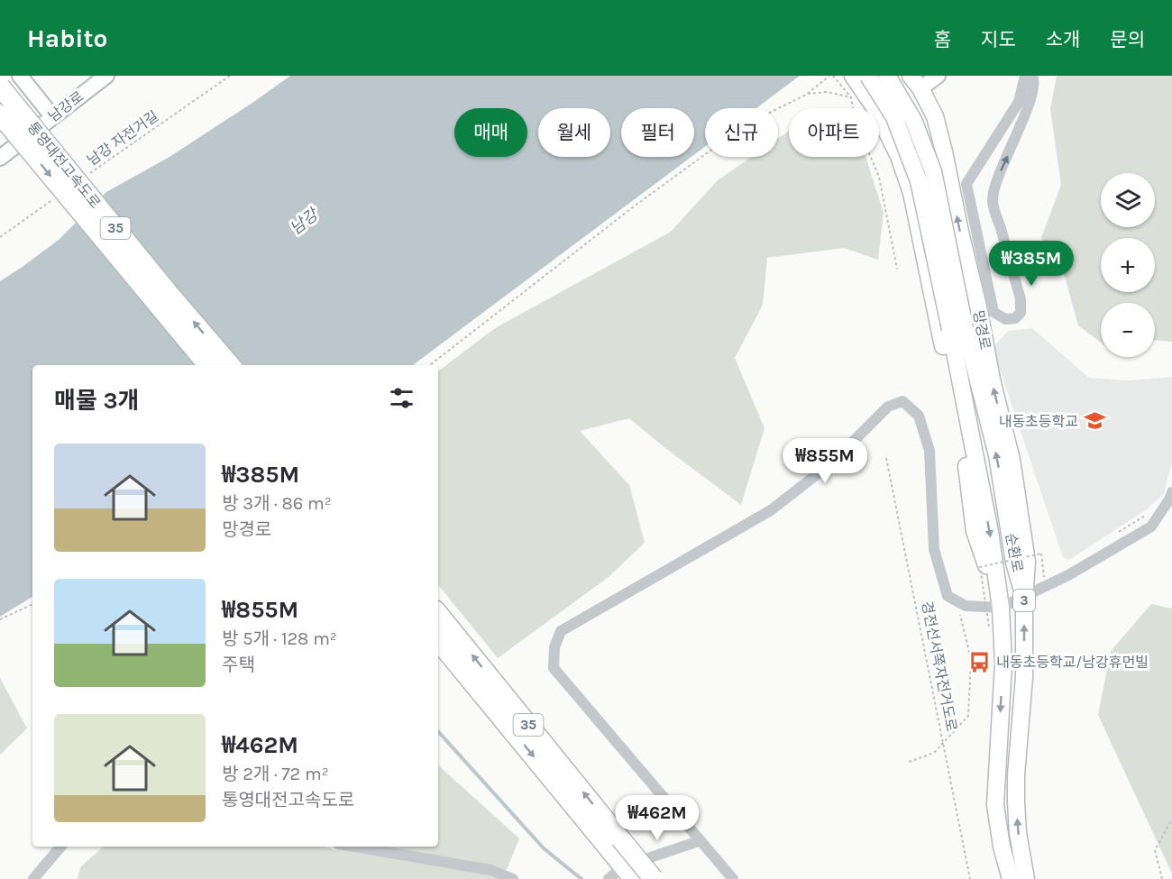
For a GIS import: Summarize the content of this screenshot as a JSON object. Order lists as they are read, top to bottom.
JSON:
{
  "streets": {
    "highway": ["통영대전고속도로", "35"],
    "main road": ["망경로", "순환로", "3"],
    "street": ["남강로"],
    "path": ["남강 자전거길", "경전선서쪽자전거도로"]
  },
  "crossings": [
    ["망경로", "순환로"],
    ["순환로", "3"]
  ],
  "water": ["남강"],
  "places": {
    "school or university": ["내동초등학교"],
    "bus stop": ["내동초등학교/남강휴먼빌"]
  },
  "page": {
    "header": "Habito",
    "nav": [
      "홈",
      "지도",
      "소개",
      "문의"
    ],
    "chip": [
      "매매",
      "월세",
      "필터",
      "신규",
      "아파트"
    ],
    "map_buttons": ["+", "−"],
    "price": ["₩385M", "₩855M", "₩462M"],
    "heading": "매물 3개",
    "list": [
      {
        "name": "₩385M",
        "note": "방 3개 · 86 m² · 망경로"
      },
      {
        "name": "₩855M",
        "note": "방 5개 · 128 m² · 주택"
      },
      {
        "name": "₩462M",
        "note": "방 2개 · 72 m² · 통영대전고속도로"
      }
    ]
  }
}
